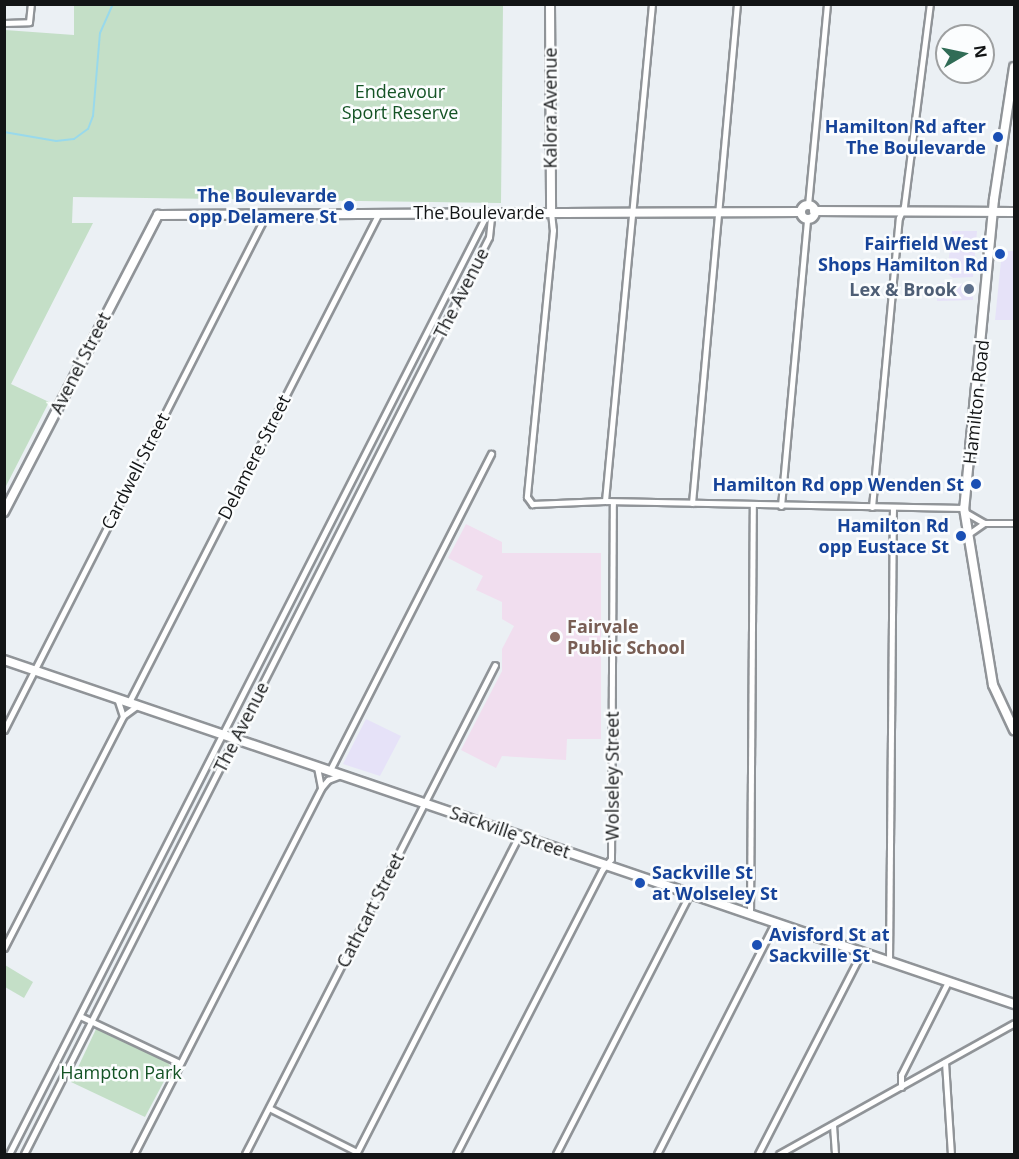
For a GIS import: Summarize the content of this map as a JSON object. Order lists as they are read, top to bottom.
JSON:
{
  "streets": {
    "main road": [
      "Kalora Avenue",
      "The Boulevarde",
      "Avenel Street",
      "Hamilton Road",
      "Sackville Street"
    ],
    "street": [
      "The Avenue",
      "Delamere Street",
      "Cardwell Street",
      "Wolseley Street",
      "Cathcart Street"
    ]
  },
  "crossings": [
    ["Kalora Avenue", "The Boulevarde"],
    ["The Boulevarde", "The Avenue"],
    ["The Boulevarde", "Avenel Street"],
    ["The Boulevarde", "Delamere Street"],
    ["The Boulevarde", "Cardwell Street"],
    ["The Avenue", "Sackville Street"],
    ["Delamere Street", "Sackville Street"],
    ["Cardwell Street", "Sackville Street"],
    ["Wolseley Street", "Sackville Street"],
    ["Sackville Street", "Cathcart Street"]
  ],
  "parks": ["Endeavour Sport Reserve", "Hampton Park"],
  "places": [
    "Hamilton Rd after The Boulevarde",
    "The Boulevarde opp Delamere St",
    "Fairfield West Shops Hamilton Rd",
    "Lex & Brook",
    "Hamilton Rd opp Wenden St",
    "Hamilton Rd opp Eustace St",
    "Fairvale Public School",
    "Sackville St at Wolseley St",
    "Avisford St at Sackville St"
  ],
  "north": "right"
}
